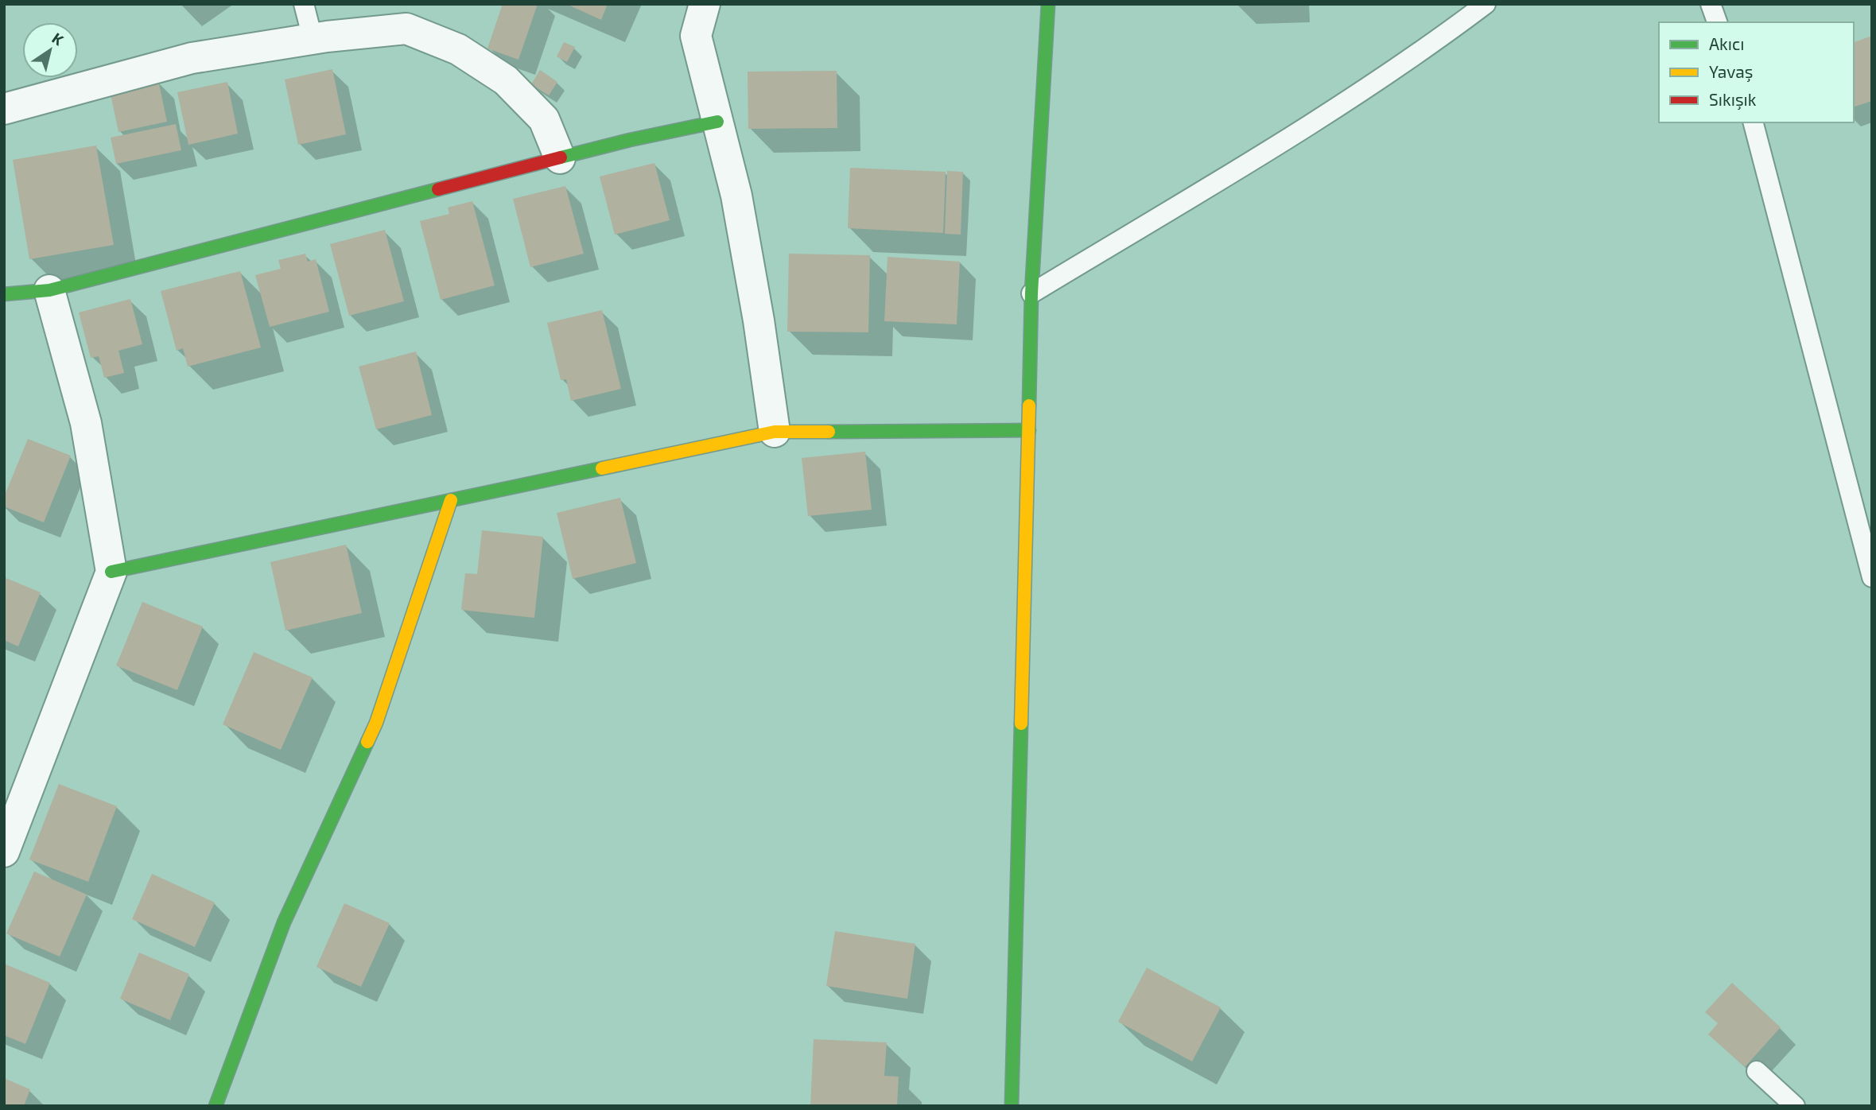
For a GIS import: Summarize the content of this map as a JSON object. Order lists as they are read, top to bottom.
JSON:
{
  "legend": ["Akıcı", "Yavaş", "Sıkışık"],
  "north": "top right"
}
